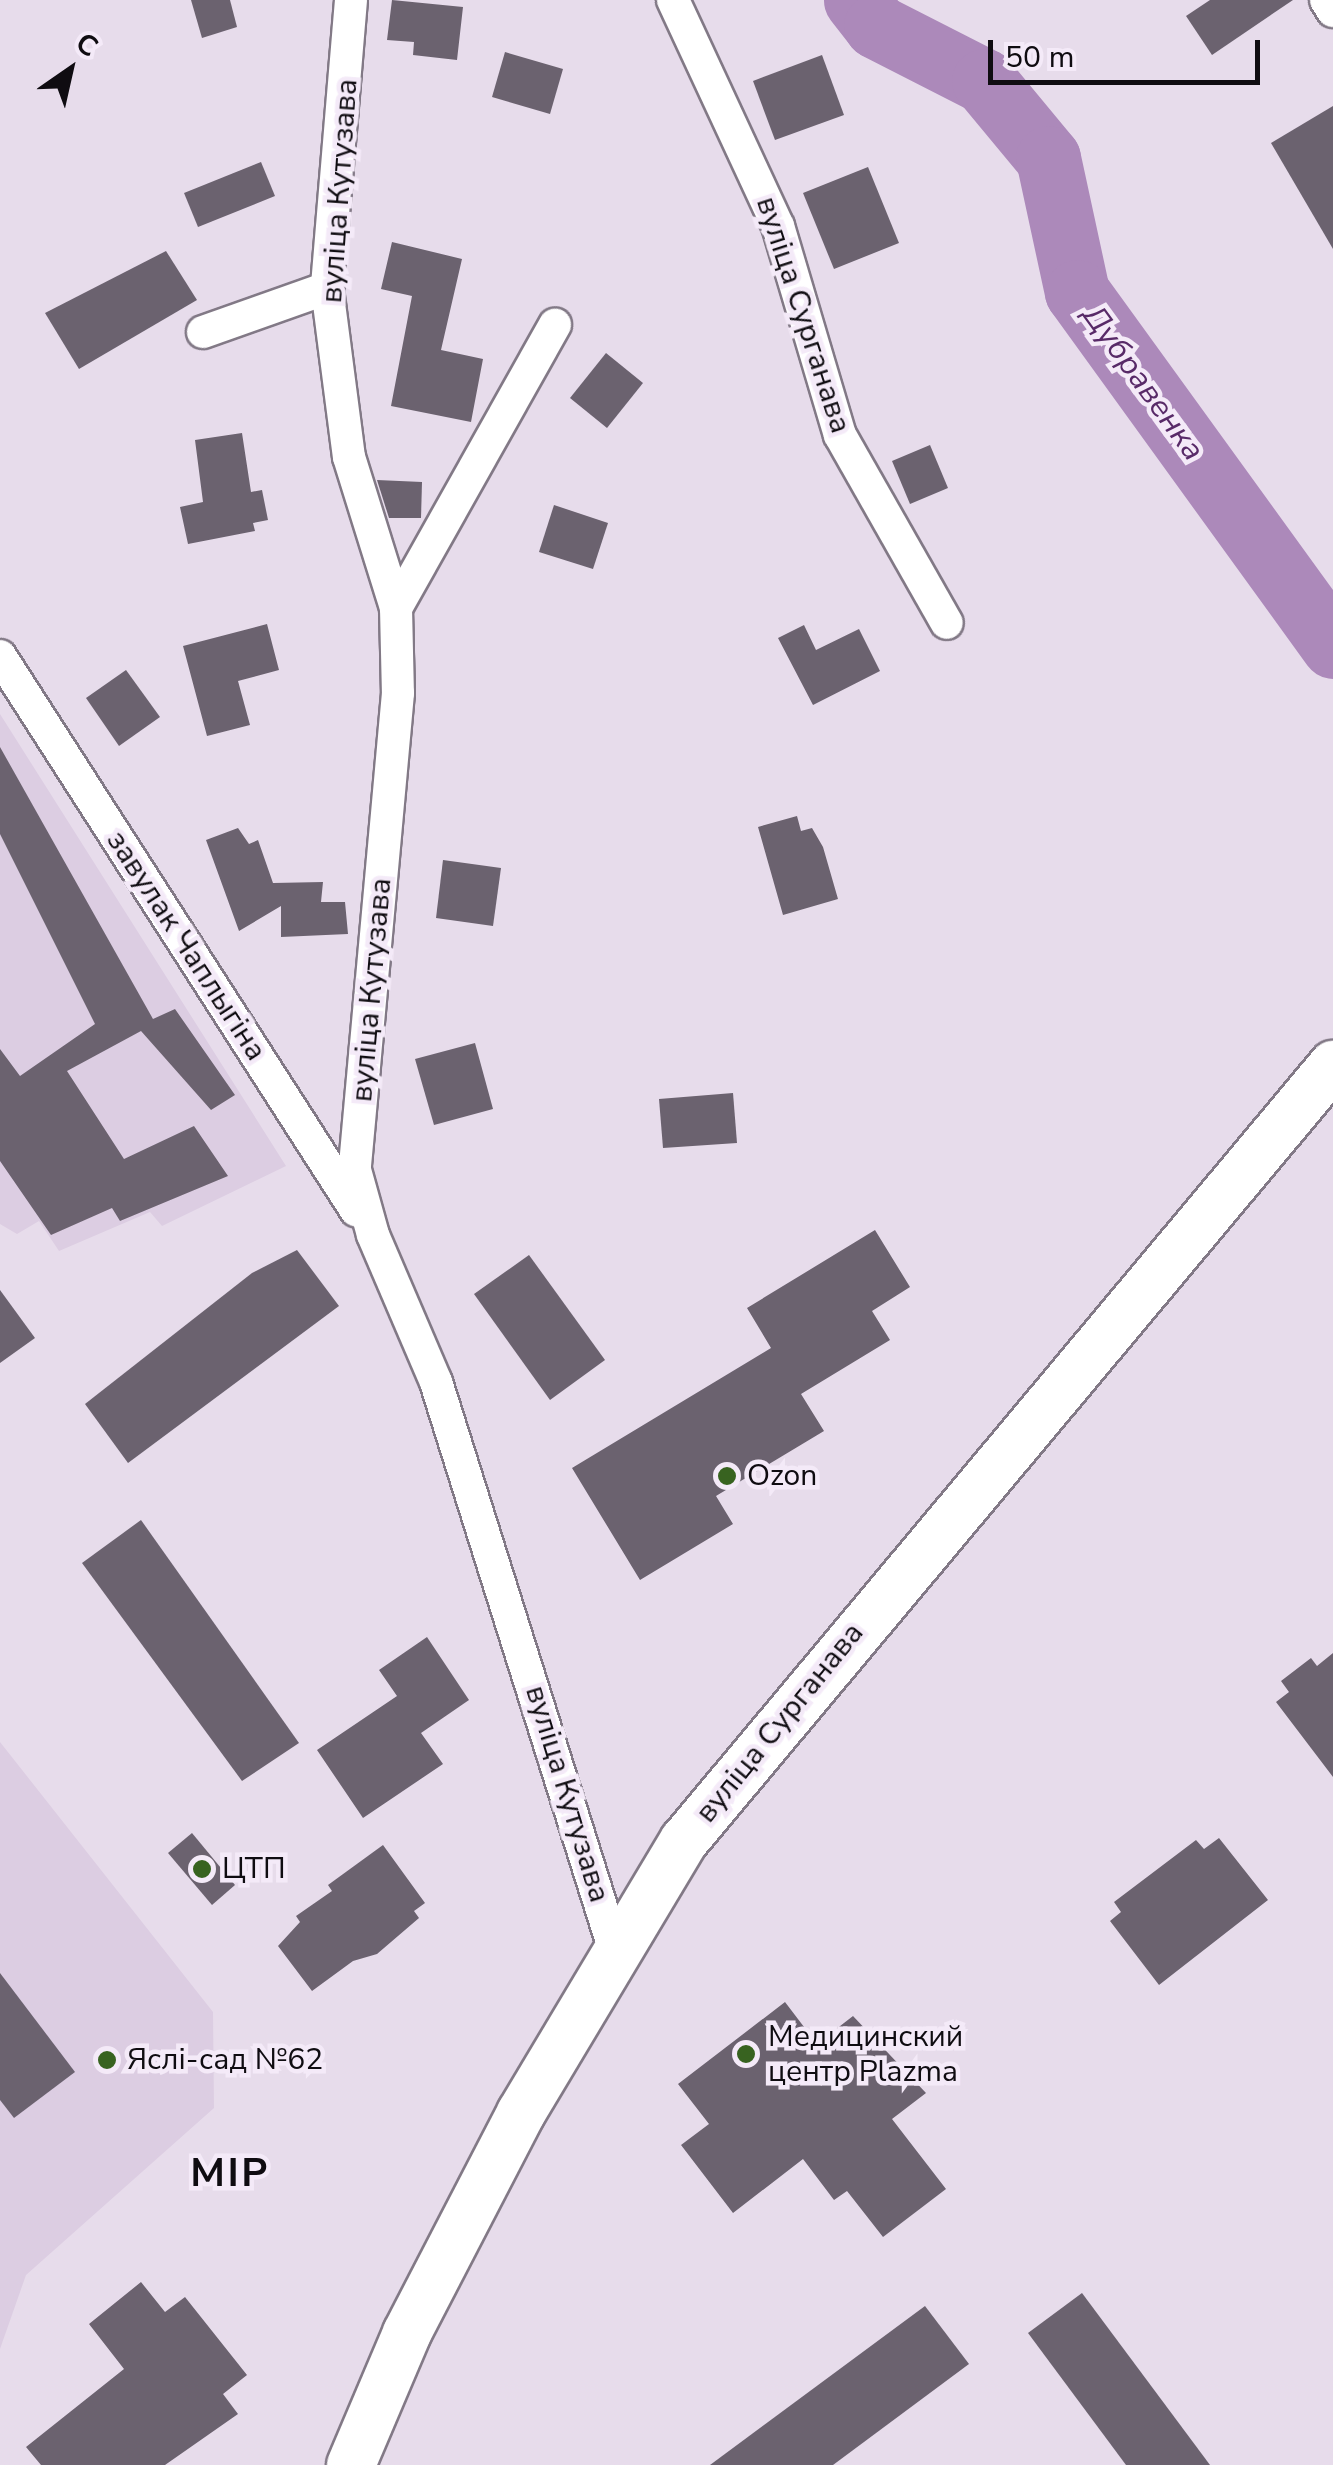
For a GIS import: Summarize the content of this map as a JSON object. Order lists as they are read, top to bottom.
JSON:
{
  "streets": {
    "main road": ["вуліца Сурганава"],
    "street": ["вуліца Кутузава", "завулак Чаплыгіна"]
  },
  "crossings": [
    ["вуліца Кутузава", "вуліца Сурганава"],
    ["вуліца Кутузава", "завулак Чаплыгіна"]
  ],
  "districts": ["МІР"],
  "water": ["Дубравенка"],
  "places": [
    "Ozon",
    "ЦТП",
    "Медицинский центр Plazma",
    "Яслі-сад №62"
  ],
  "scale_bar": "50 m",
  "north": "top right"
}
